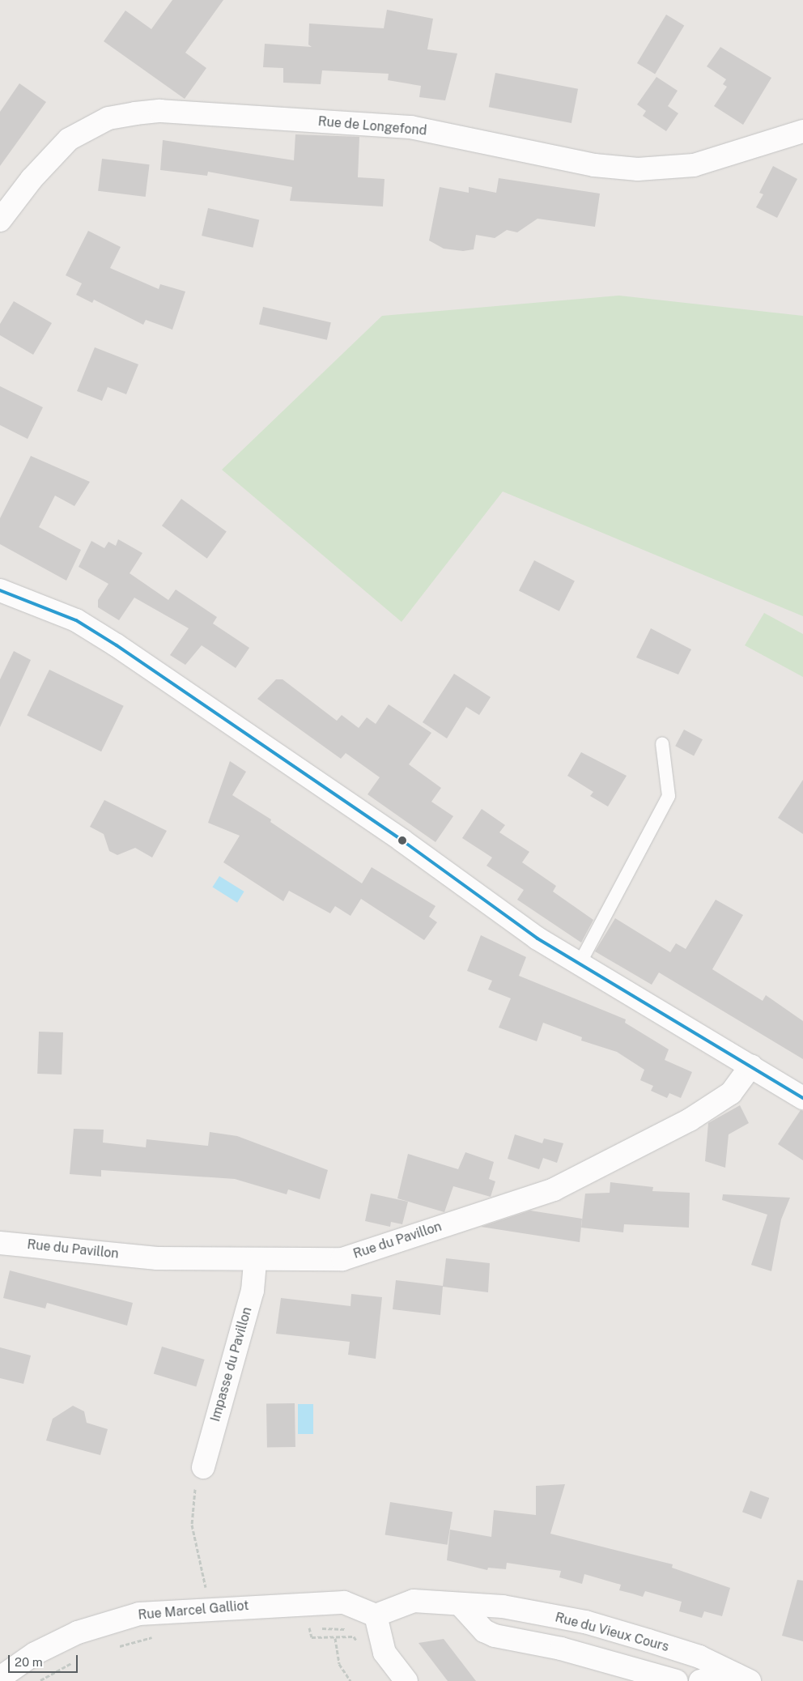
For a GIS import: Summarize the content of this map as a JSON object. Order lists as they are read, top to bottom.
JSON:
{
  "streets": {
    "street": [
      "Rue de Longefond",
      "Rue du Pavillon",
      "Impasse du Pavillon",
      "Rue Marcel Galliot",
      "Rue du Vieux Cours"
    ]
  },
  "crossings": [
    ["Rue du Pavillon", "Impasse du Pavillon"],
    ["Rue Marcel Galliot", "Rue du Vieux Cours"]
  ],
  "scale_bar": "20 m"
}
